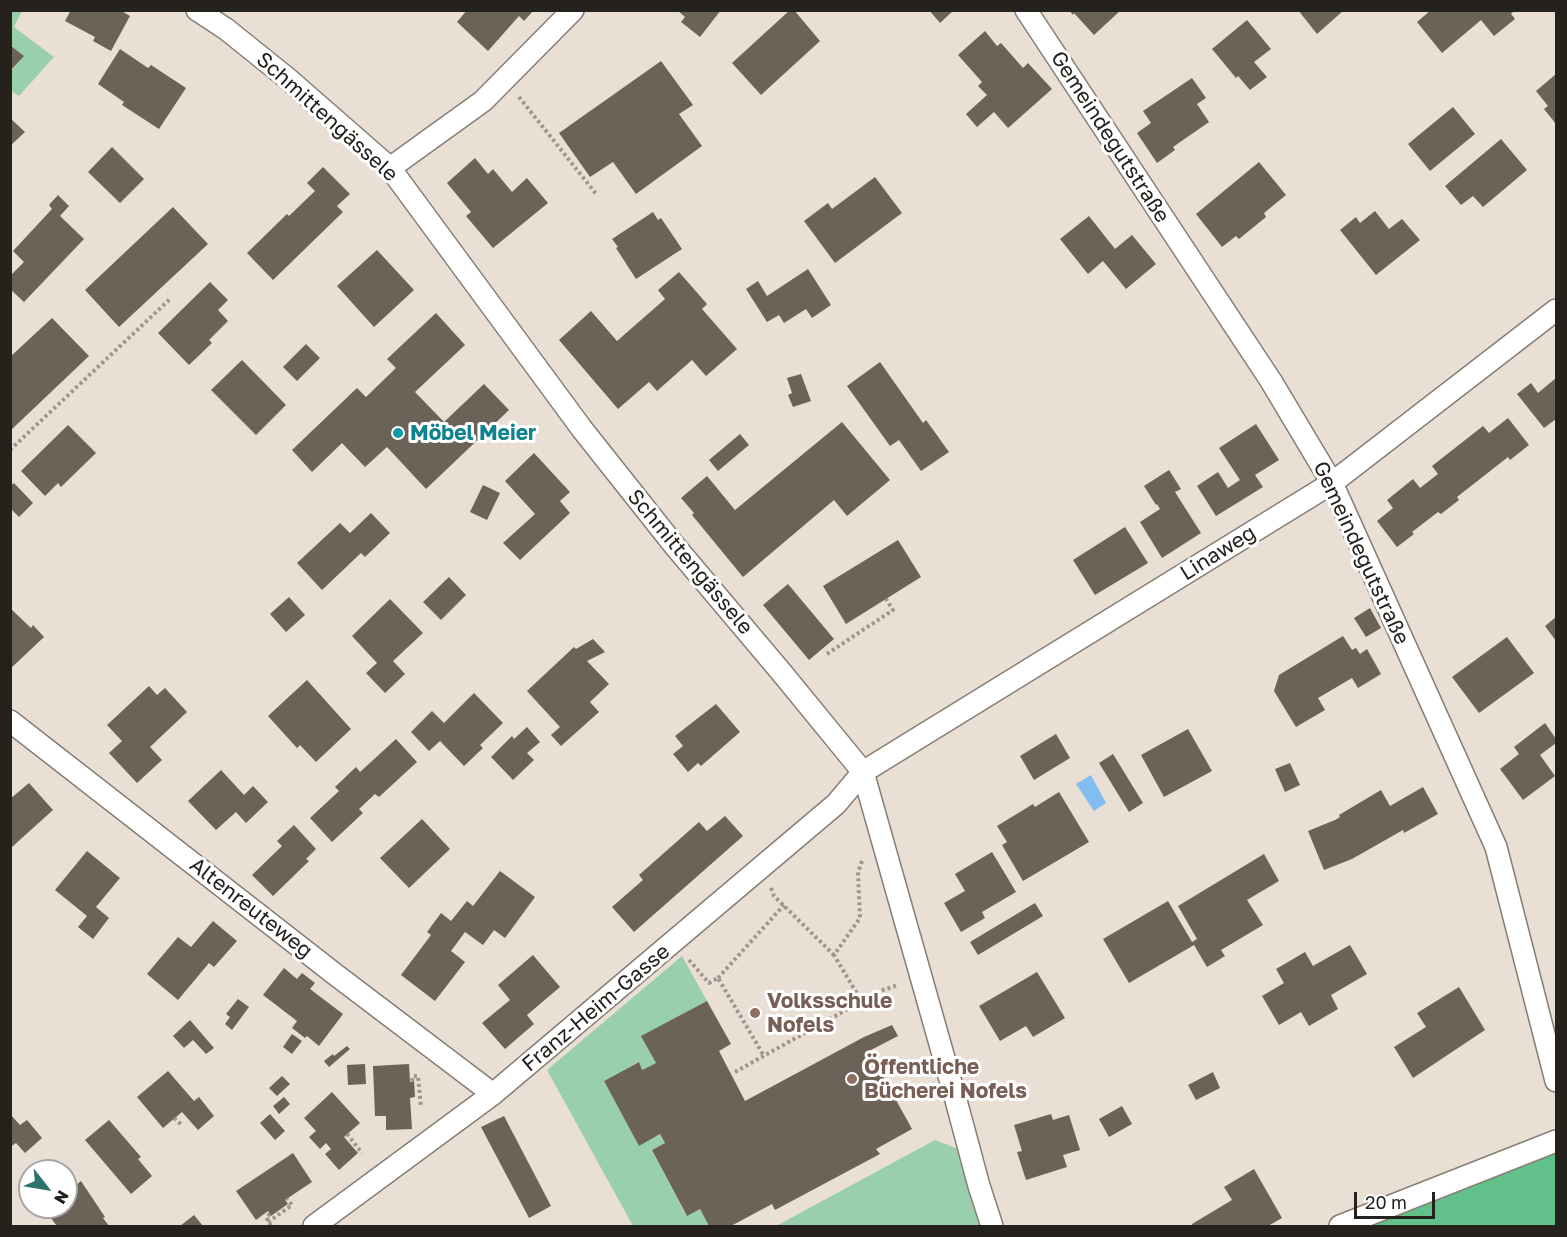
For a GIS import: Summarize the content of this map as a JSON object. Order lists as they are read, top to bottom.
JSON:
{
  "streets": {
    "street": [
      "Schmittengässele",
      "Gemeindegutstraße",
      "Linaweg",
      "Altenreuteweg",
      "Franz-Heim-Gasse"
    ]
  },
  "crossings": [
    ["Schmittengässele", "Linaweg"],
    ["Schmittengässele", "Franz-Heim-Gasse"],
    ["Gemeindegutstraße", "Linaweg"],
    ["Linaweg", "Franz-Heim-Gasse"],
    ["Altenreuteweg", "Franz-Heim-Gasse"]
  ],
  "places": ["Möbel Meier", "Volksschule Nofels", "Öffentliche Bücherei Nofels"],
  "scale_bar": "20 m",
  "north": "bottom right"
}
